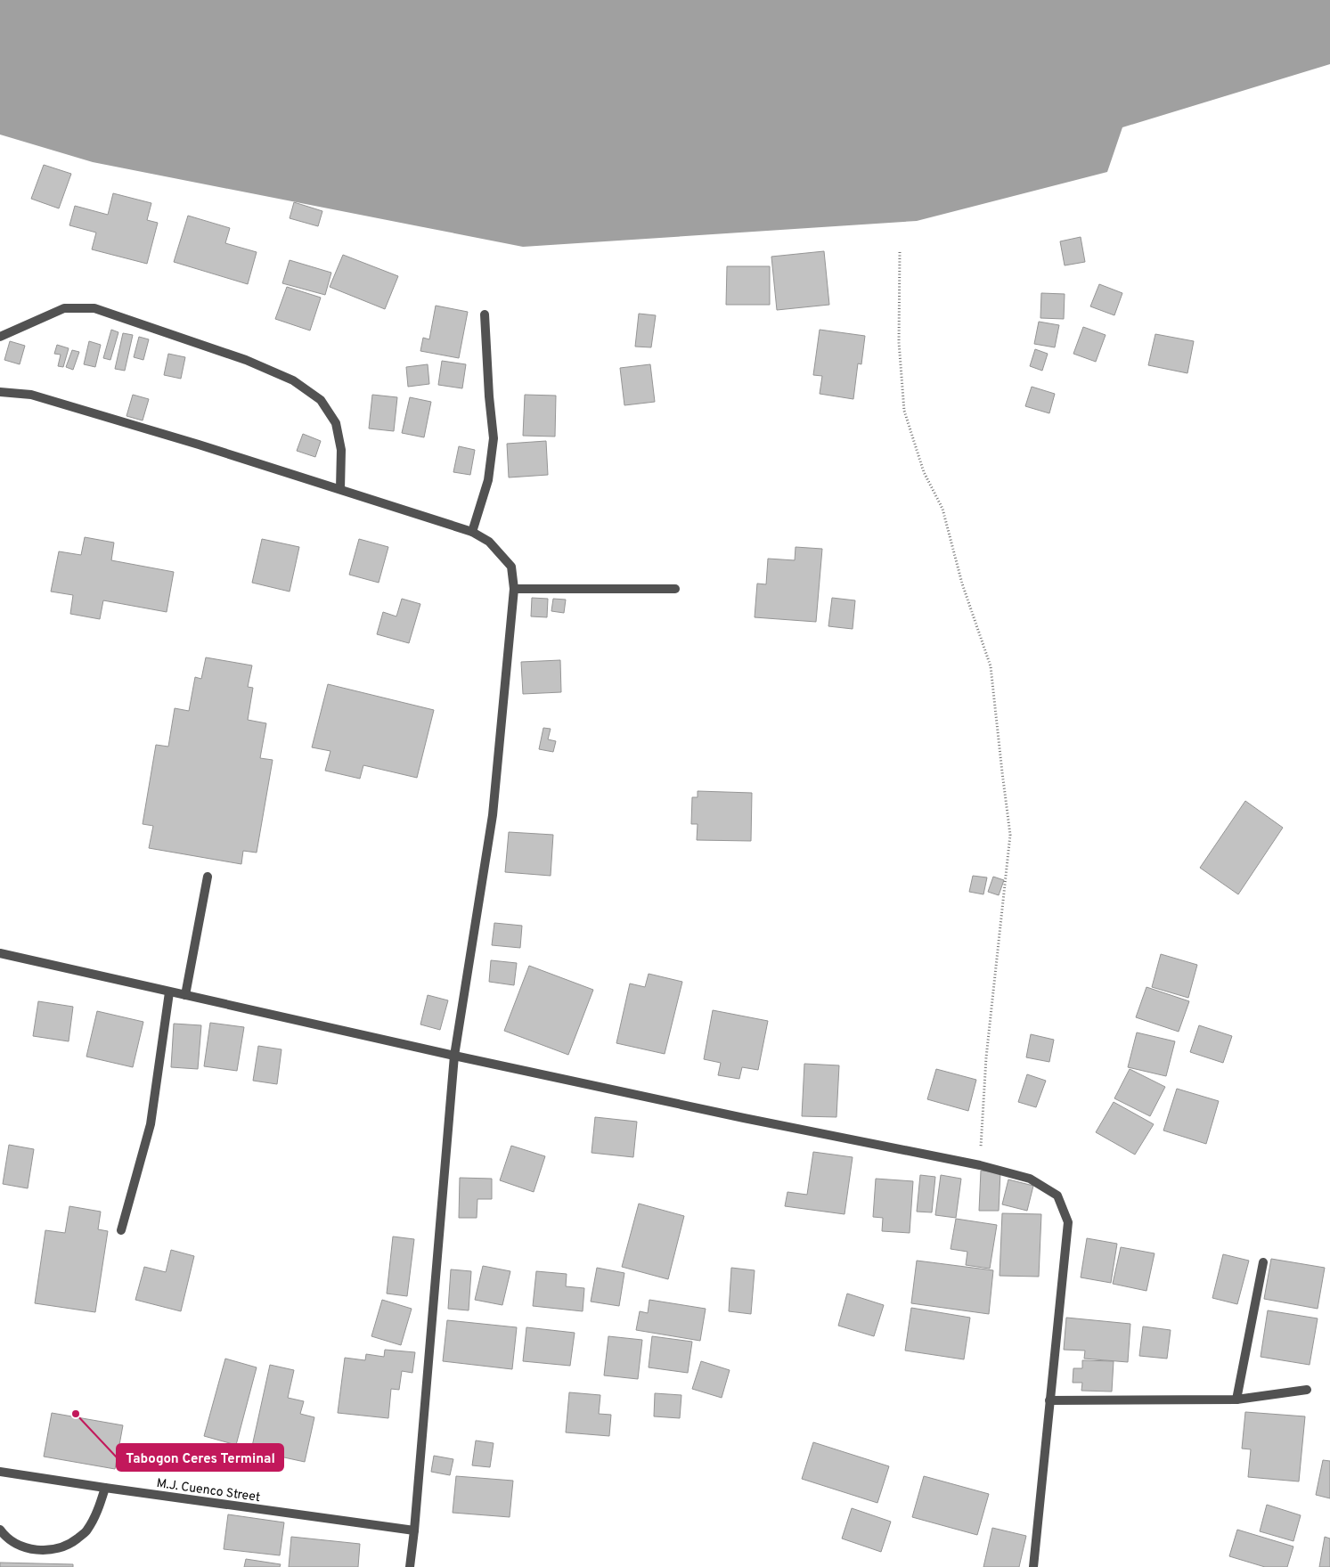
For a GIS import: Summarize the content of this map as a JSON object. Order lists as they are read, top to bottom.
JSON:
{
  "streets": {
    "street": ["M.J. Cuenco Street"]
  },
  "places": ["Tabogon Ceres Terminal"]
}
